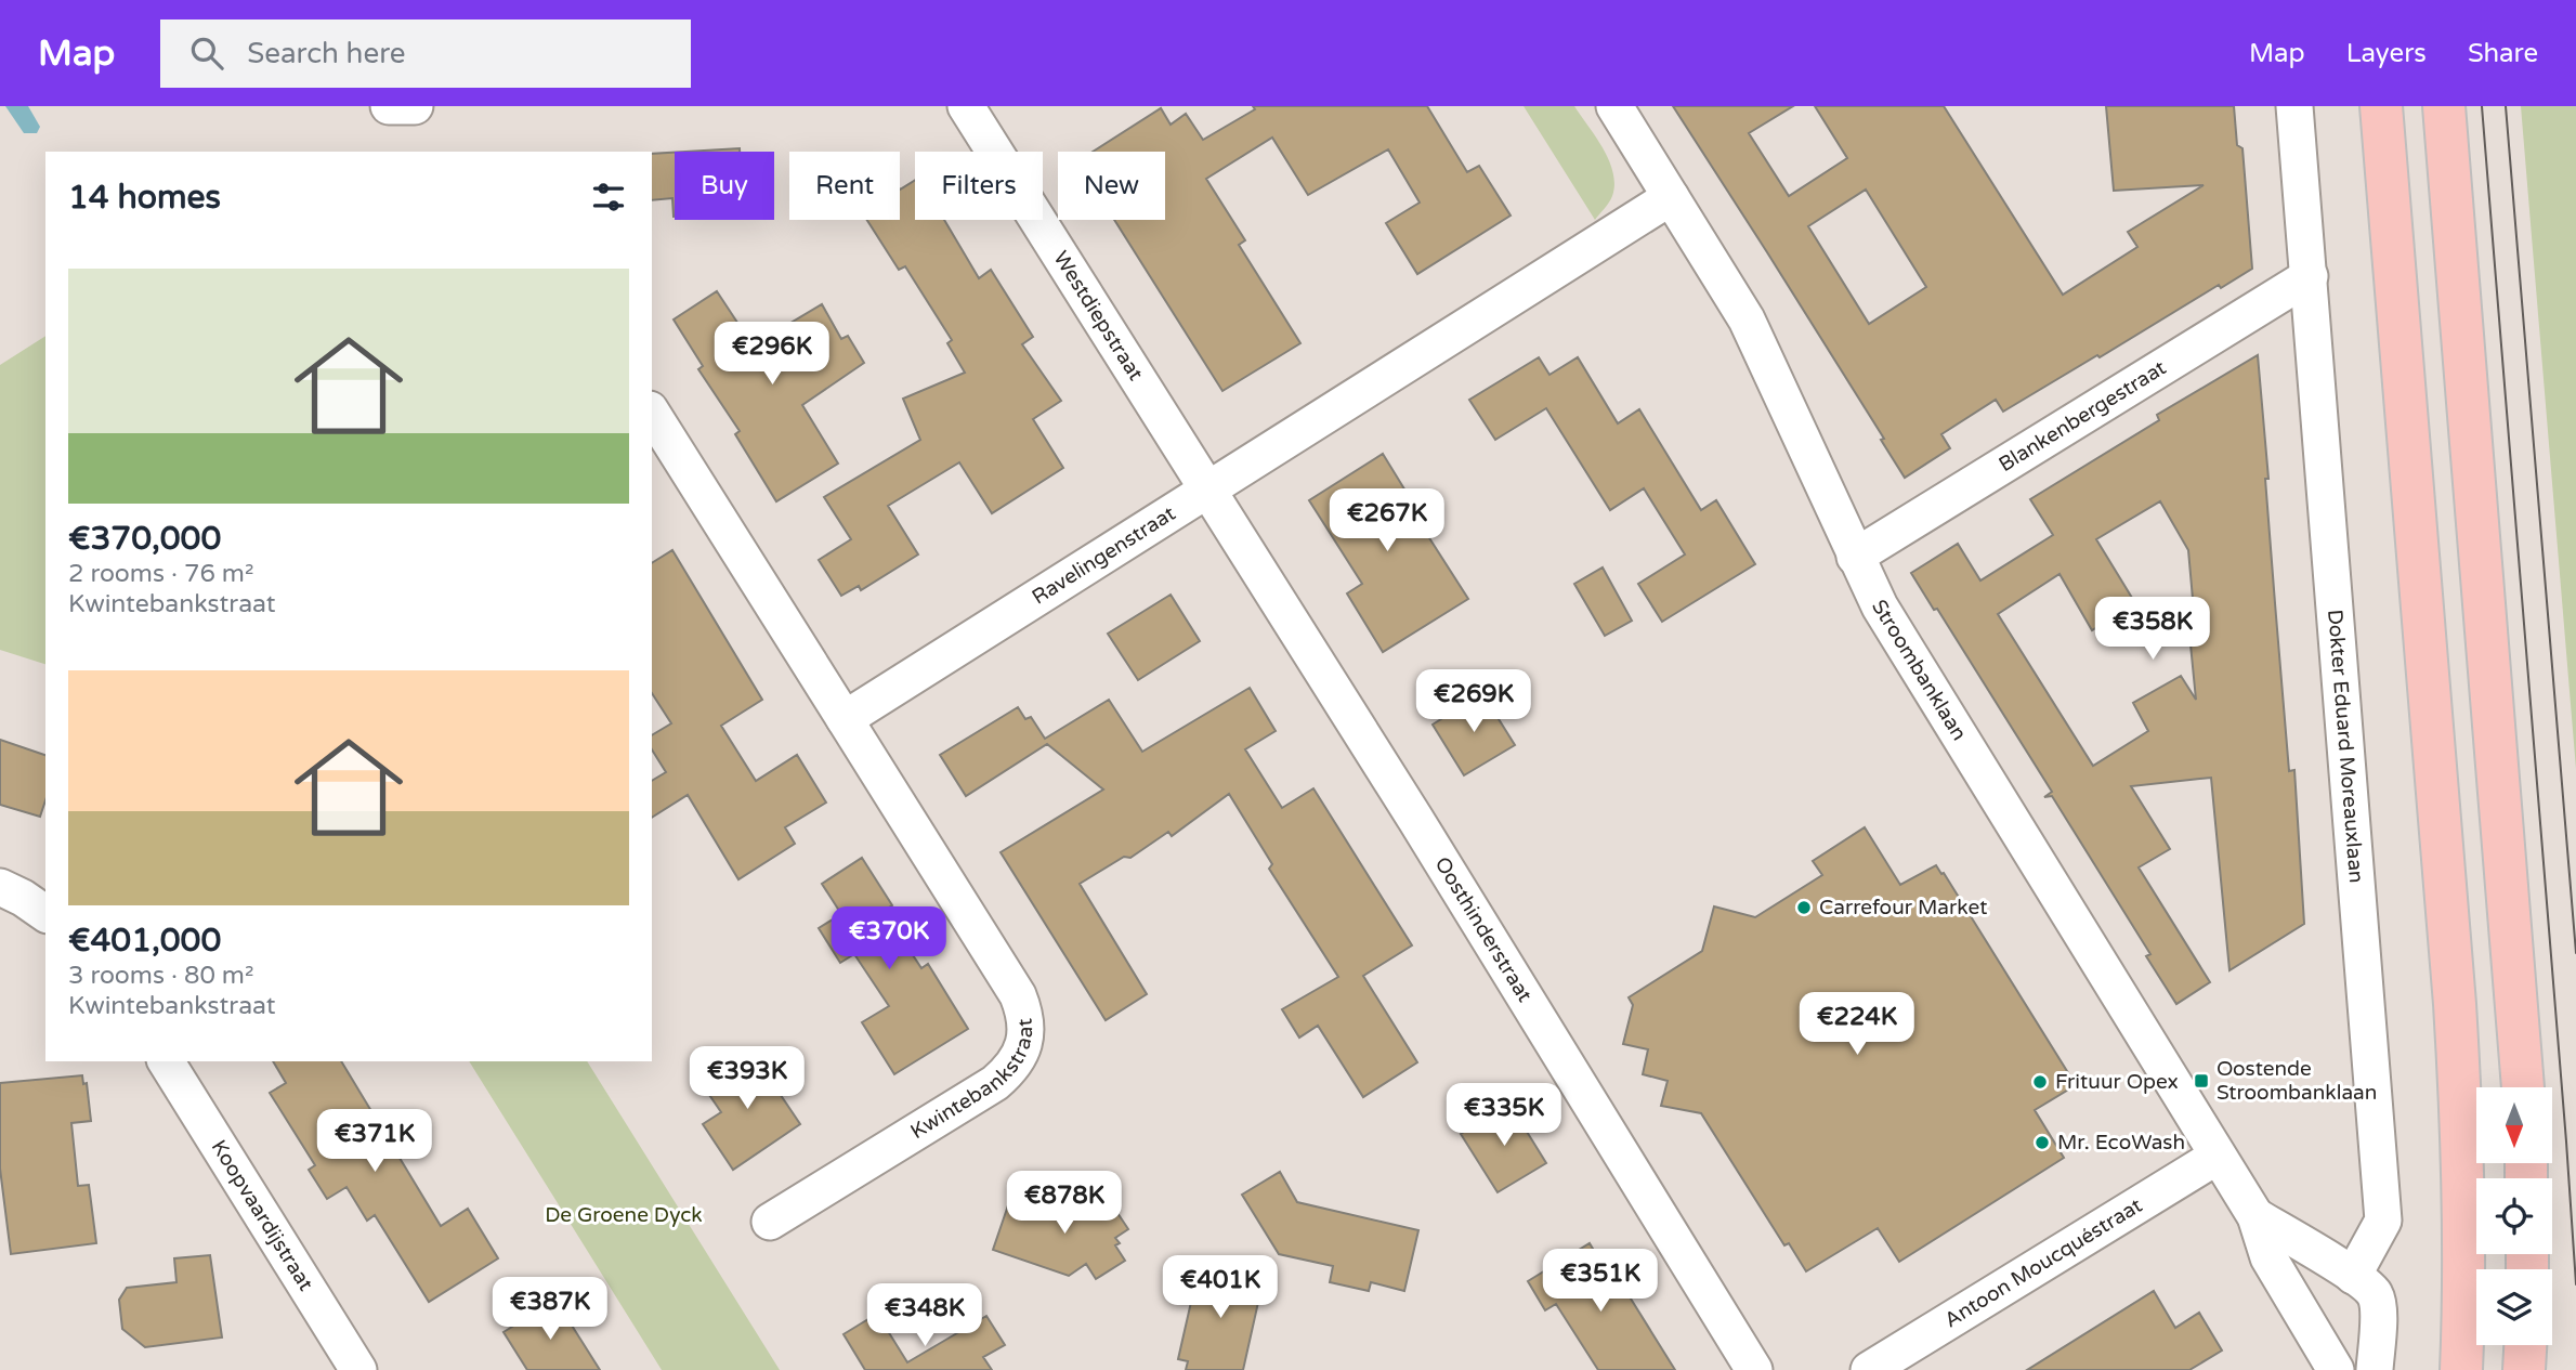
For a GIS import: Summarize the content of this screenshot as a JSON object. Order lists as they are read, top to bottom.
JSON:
{
  "streets": {
    "street": [
      "Westdiepstraat",
      "Blankenbergestraat",
      "Ravelingenstraat",
      "Stroombanklaan",
      "Dokter Eduard Moreauxlaan",
      "Oosthinderstraat",
      "Kwintebankstraat",
      "Koopvaardijstraat",
      "Antoon Moucquéstraat"
    ]
  },
  "crossings": [
    ["Westdiepstraat", "Ravelingenstraat"],
    ["Westdiepstraat", "Oosthinderstraat"],
    ["Blankenbergestraat", "Stroombanklaan"],
    ["Blankenbergestraat", "Dokter Eduard Moreauxlaan"],
    ["Ravelingenstraat", "Stroombanklaan"],
    ["Ravelingenstraat", "Oosthinderstraat"],
    ["Ravelingenstraat", "Kwintebankstraat"],
    ["Stroombanklaan", "Dokter Eduard Moreauxlaan"],
    ["Stroombanklaan", "Antoon Moucquéstraat"]
  ],
  "parks": ["De Groene Dyck"],
  "places": {
    "other": ["Carrefour Market", "Frituur Opex", "Mr. EcoWash"],
    "transit": ["Oostende Stroombanklaan"]
  },
  "north": "bottom",
  "page": {
    "header": "Map",
    "search": "Search here",
    "nav": ["Map", "Layers", "Share"],
    "chip": [
      "Buy",
      "Rent",
      "Filters",
      "New"
    ],
    "heading": "14 homes",
    "list": [
      {
        "name": "€370,000",
        "note": "2 rooms · 76 m² · Kwintebankstraat"
      },
      {
        "name": "€401,000",
        "note": "3 rooms · 80 m² · Kwintebankstraat"
      }
    ],
    "price": [
      "€296K",
      "€267K",
      "€358K",
      "€269K",
      "€370K",
      "€224K",
      "€393K",
      "€335K",
      "€371K",
      "€878K",
      "€351K",
      "€401K",
      "€387K",
      "€348K"
    ]
  }
}
